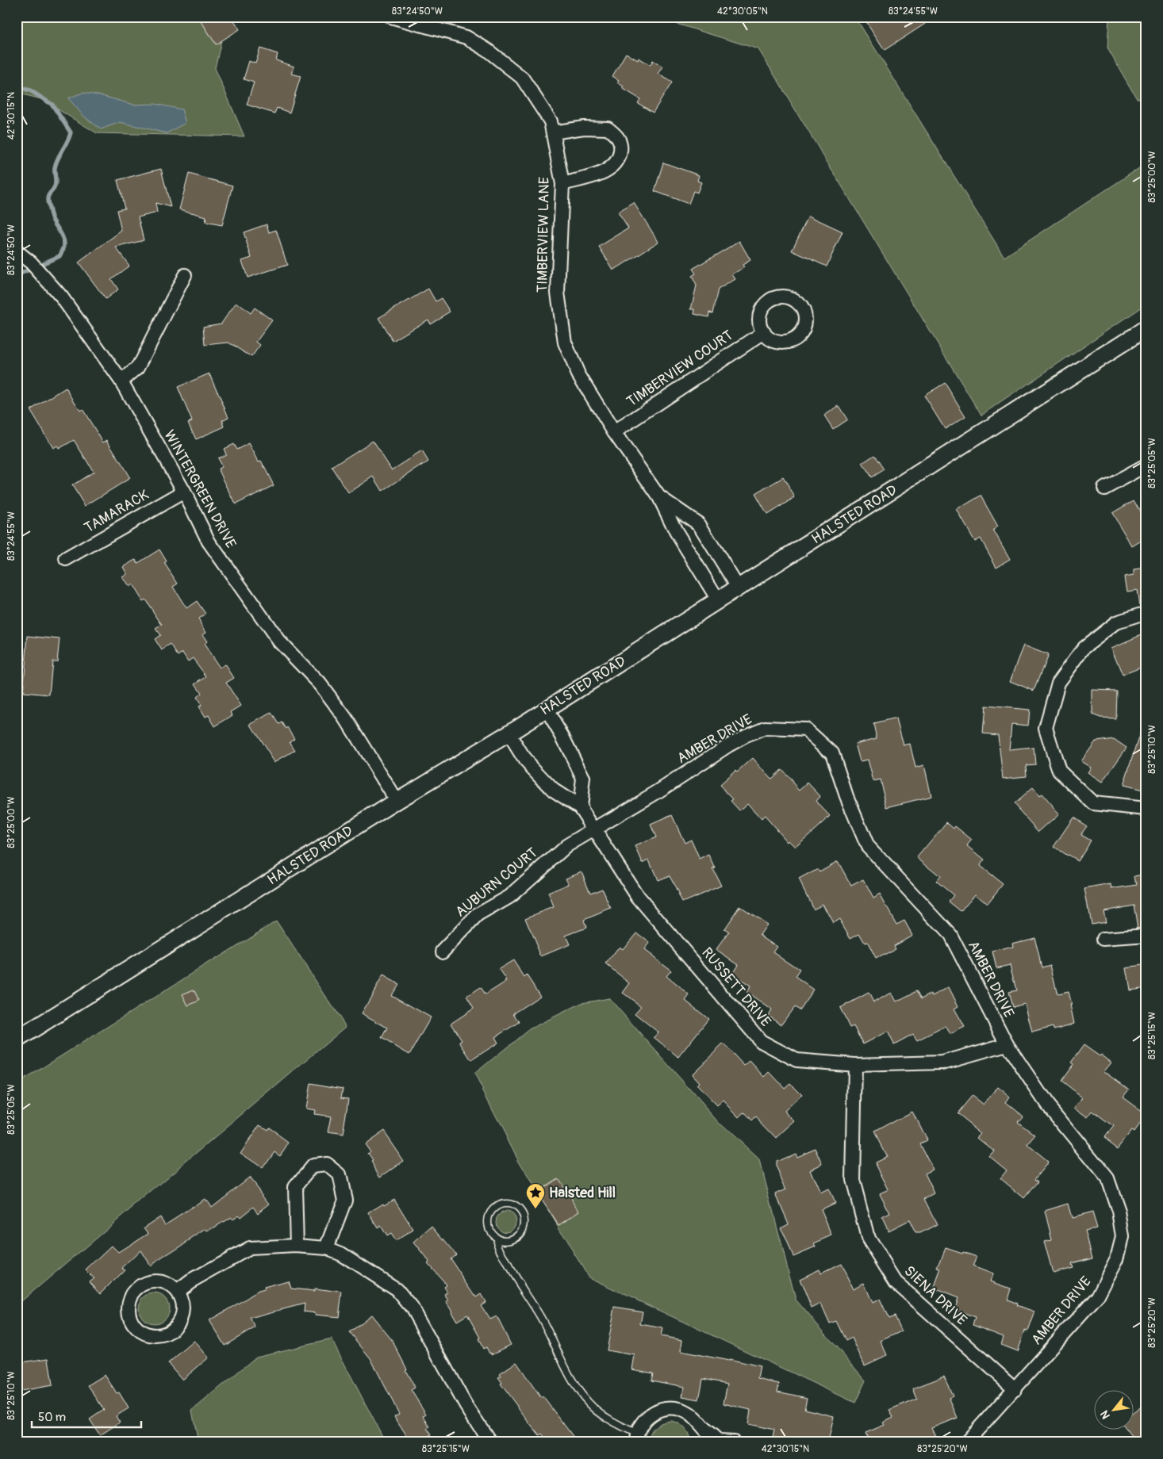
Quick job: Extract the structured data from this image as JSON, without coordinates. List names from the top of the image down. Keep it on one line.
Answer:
{"streets":{"street":["TIMBERVIEW LANE","TIMBERVIEW COURT","WINTERGREEN DRIVE","TAMARACK","HALSTED ROAD","AMBER DRIVE","AUBURN COURT","RUSSETT DRIVE","SIENA DRIVE"]},"crossings":[["TIMBERVIEW LANE","TIMBERVIEW COURT"],["TIMBERVIEW LANE","HALSTED ROAD"],["WINTERGREEN DRIVE","TAMARACK"],["WINTERGREEN DRIVE","HALSTED ROAD"],["HALSTED ROAD","RUSSETT DRIVE"],["AMBER DRIVE","AUBURN COURT"],["AMBER DRIVE","RUSSETT DRIVE"],["AMBER DRIVE","SIENA DRIVE"],["AUBURN COURT","RUSSETT DRIVE"],["RUSSETT DRIVE","SIENA DRIVE"]],"places":{"place":["Halsted Hill"]},"scale_bar":"50 m","north":"bottom left","coordinates":["83°24'50\"W","42°30'05\"N","83°24'55\"W","42°30'15\"N","83°25'00\"W","83°25'05\"W","83°25'10\"W","83°25'15\"W","83°25'20\"W"]}
